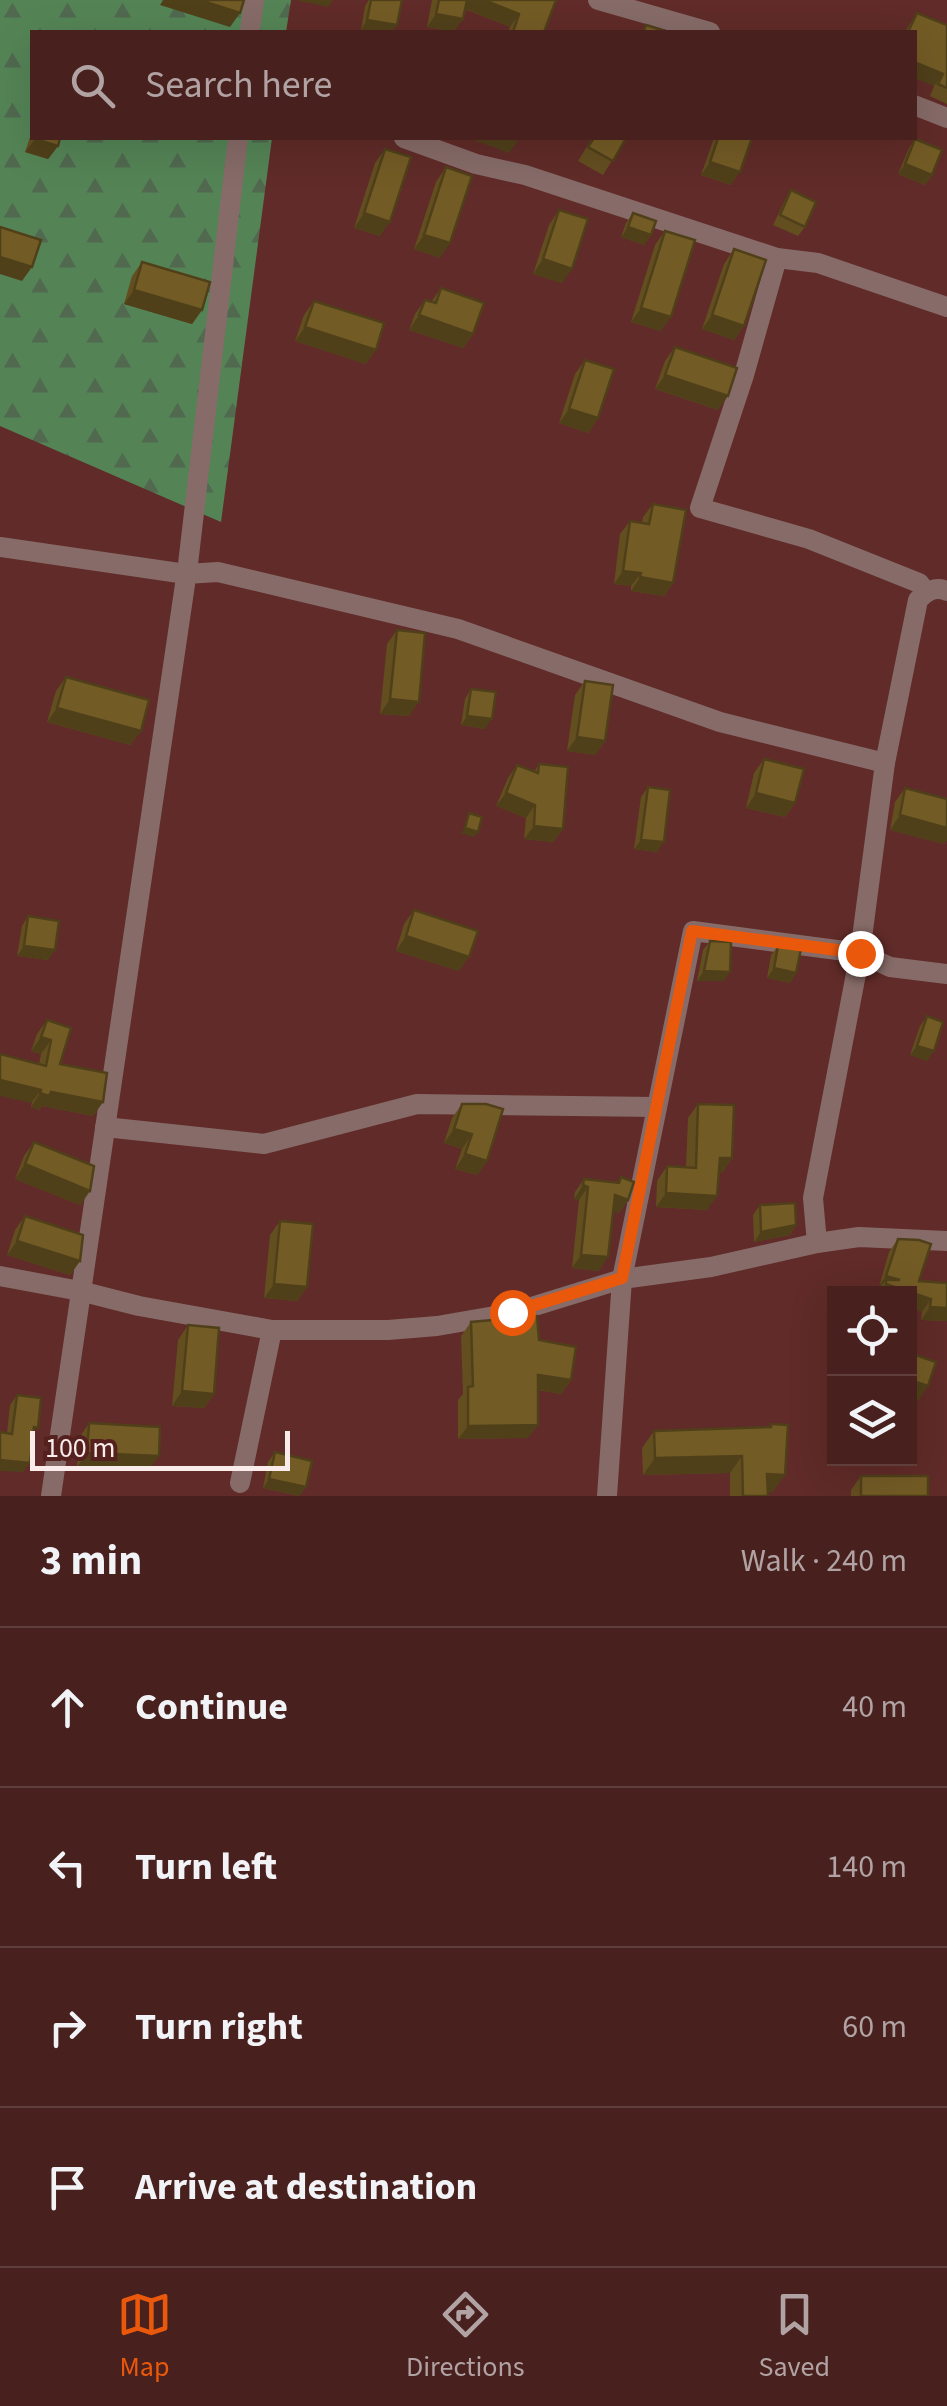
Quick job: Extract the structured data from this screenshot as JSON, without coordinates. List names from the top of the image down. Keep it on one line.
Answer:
{"scale_bar":"100 m","page":{"search":"Search here","scale":"100 m","heading":["3 min","Walk · 240 m"],"list":[["Continue","40 m"],["Turn left","140 m"],["Turn right","60 m"],"Arrive at destination"],"nav":["Map","Directions","Saved"]}}
